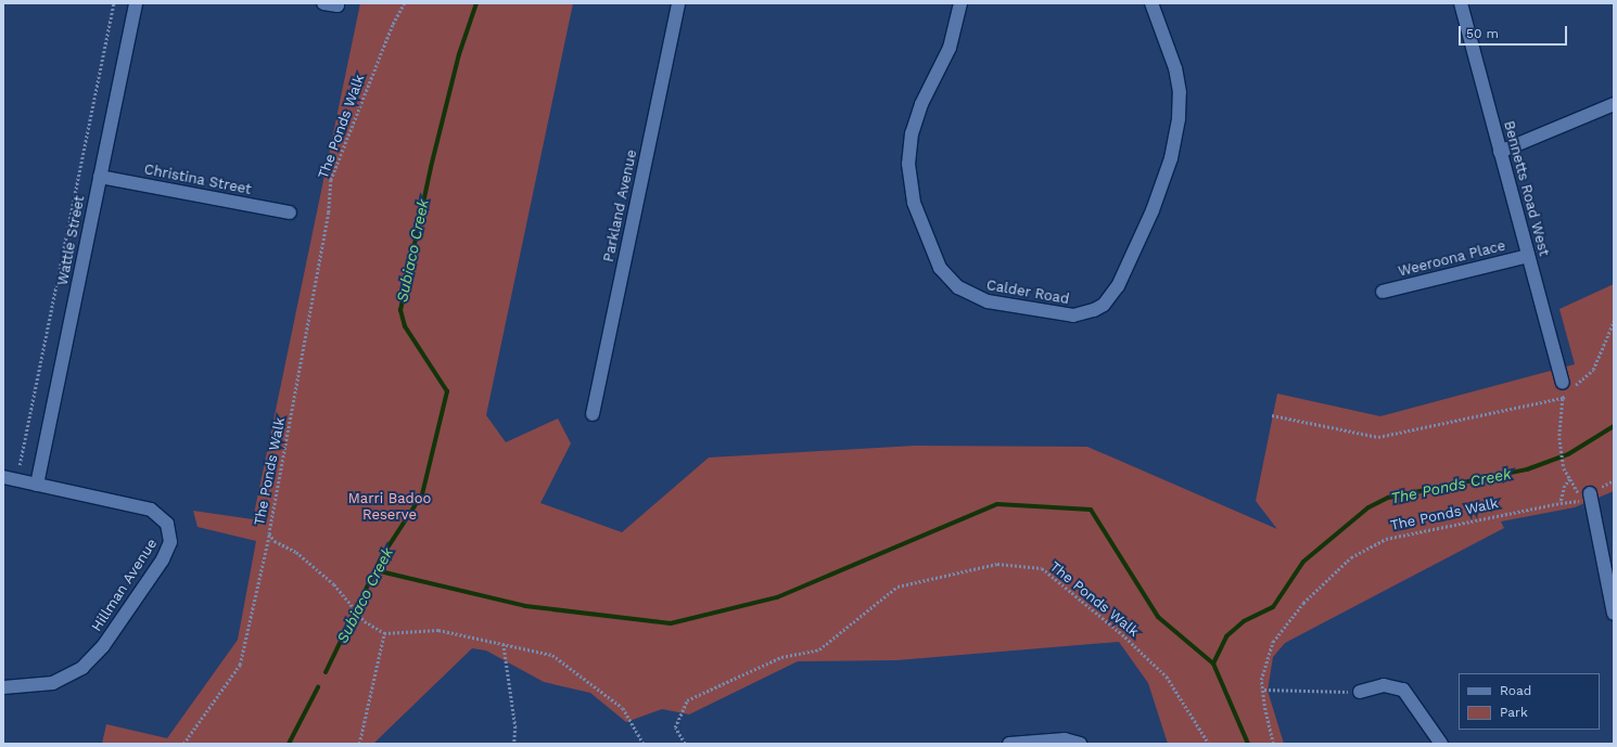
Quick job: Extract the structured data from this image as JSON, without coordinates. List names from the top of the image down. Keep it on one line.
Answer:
{"streets":{"street":["Christina Street","Bennetts Road West","Parkland Avenue","Wattle Street","Weeroona Place","Calder Road","Hillman Avenue"],"path":["The Ponds Walk"]},"crossings":[["Christina Street","Wattle Street"],["Bennetts Road West","Weeroona Place"],["Wattle Street","Hillman Avenue"]],"water":["Subiaco Creek","The Ponds Creek"],"parks":["Marri Badoo Reserve"],"legend":["Road","Park"],"scale_bar":"50 m"}
